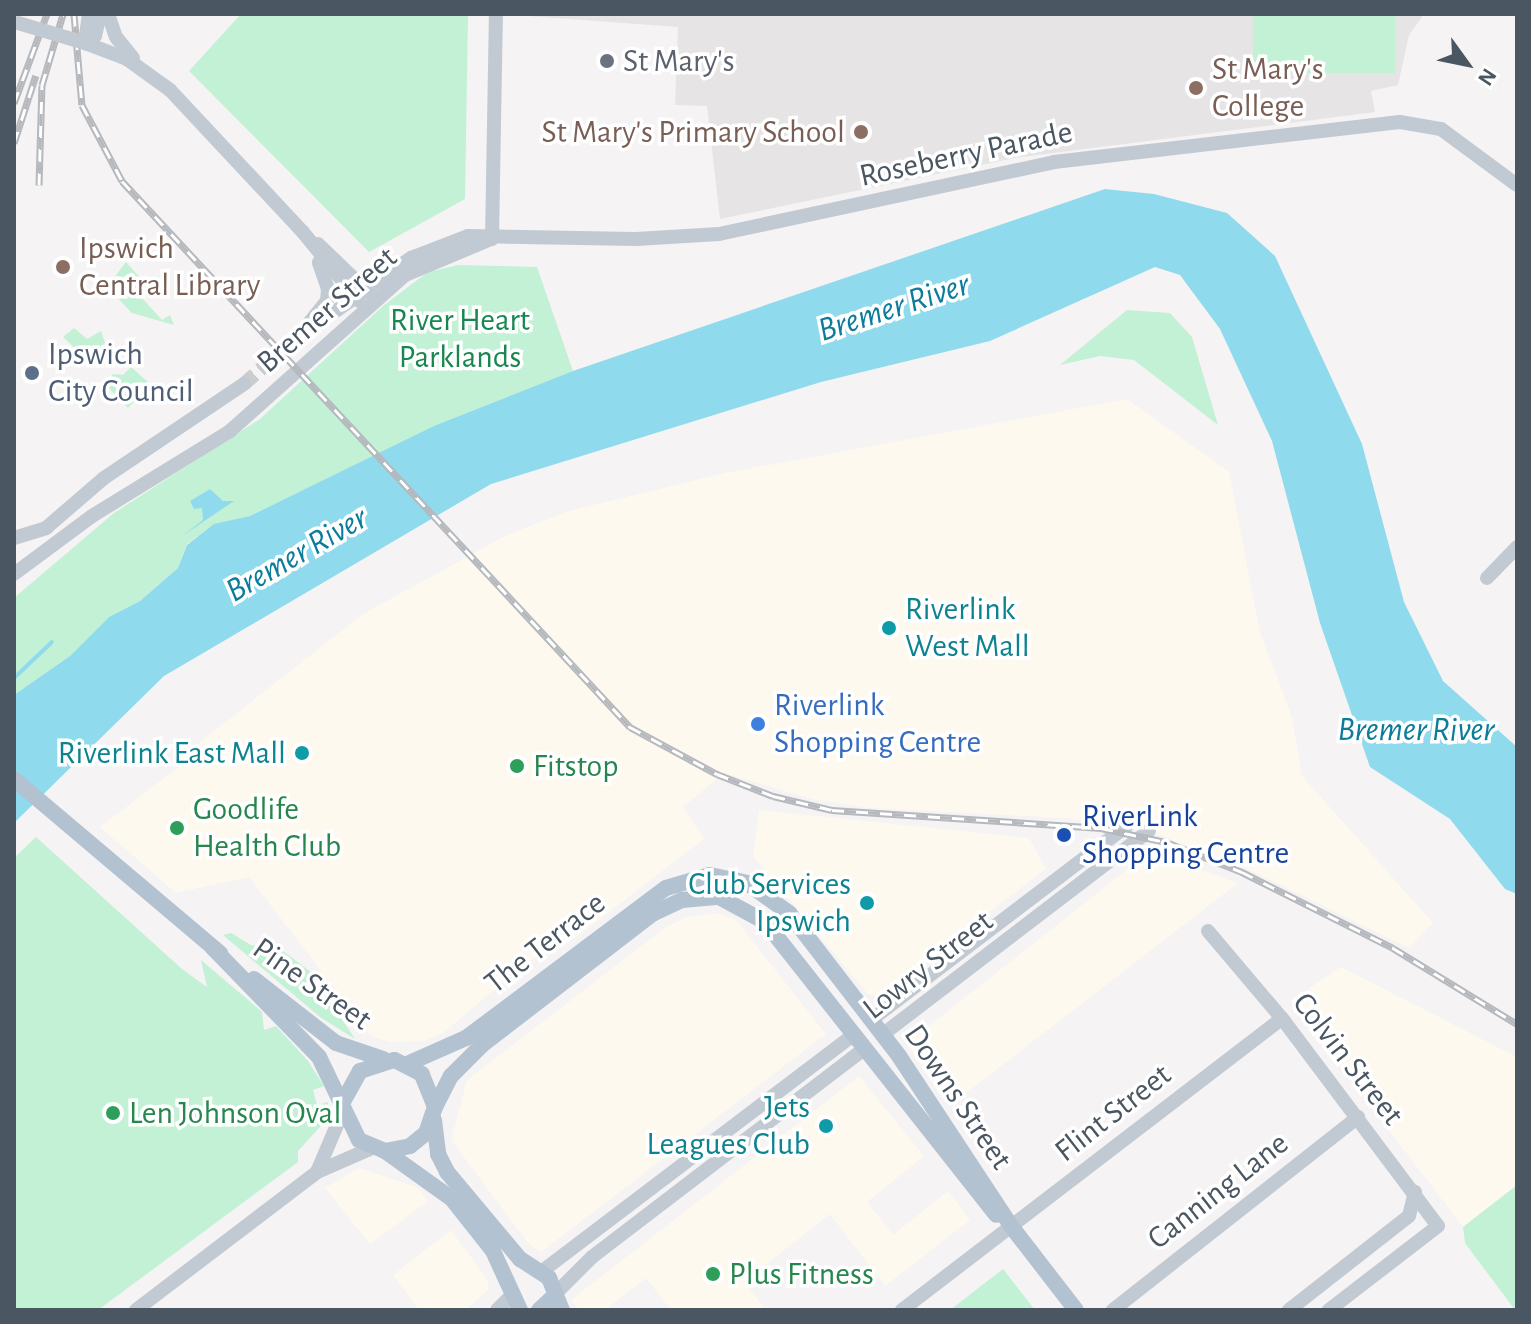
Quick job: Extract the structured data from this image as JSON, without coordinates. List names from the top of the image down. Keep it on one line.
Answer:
{"streets":{"main road":["The Terrace","Lowry Street","Pine Street","Downs Street"],"street":["Roseberry Parade","Bremer Street","Colvin Street","Flint Street","Canning Lane"]},"crossings":[["Roseberry Parade","Bremer Street"],["The Terrace","Pine Street"],["The Terrace","Downs Street"],["Lowry Street","Downs Street"],["Colvin Street","Flint Street"],["Colvin Street","Canning Lane"],["Downs Street","Flint Street"]],"water":["Bremer River"],"parks":["River Heart Parklands"],"places":["St Mary's","St Mary's College","St Mary's Primary School","Ipswich Central Library","Ipswich City Council","Riverlink West Mall","Riverlink Shopping Centre","Riverlink East Mall","Fitstop","Goodlife Health Club","RiverLink Shopping Centre","Club Services Ipswich","Len Johnson Oval","Jets Leagues Club","Plus Fitness"],"north":"bottom right"}
